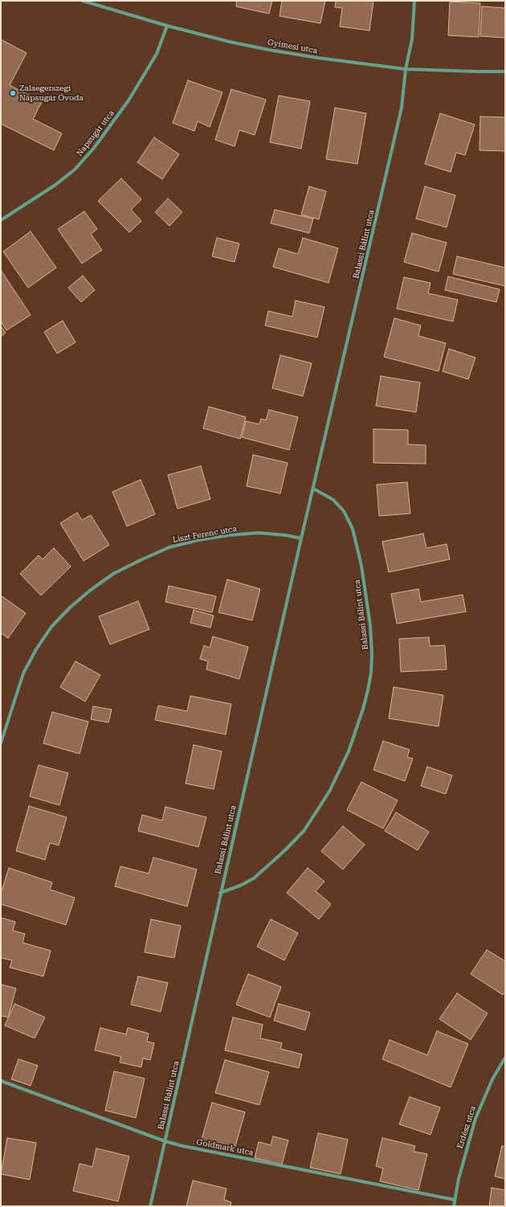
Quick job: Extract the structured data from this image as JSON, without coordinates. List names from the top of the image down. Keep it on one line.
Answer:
{"streets":{"street":["Gyimesi utca","Napsugár utca","Balassi Bálint utca","Liszt Ferenc utca","Erdész utca","Goldmark utca"]},"crossings":[["Gyimesi utca","Napsugár utca"],["Gyimesi utca","Balassi Bálint utca"],["Balassi Bálint utca","Liszt Ferenc utca"],["Balassi Bálint utca","Goldmark utca"],["Erdész utca","Goldmark utca"]],"places":["Zalaegerszegi Napsugár Óvoda"]}
